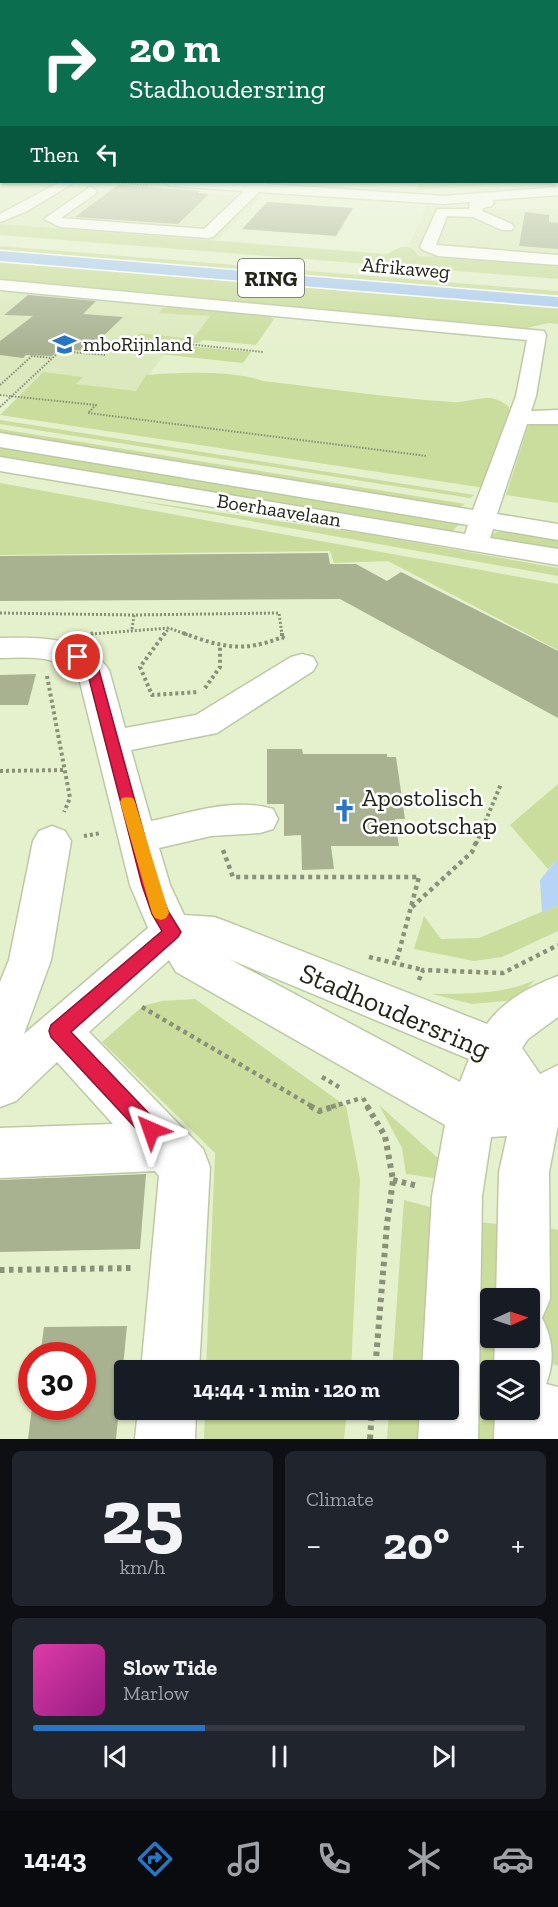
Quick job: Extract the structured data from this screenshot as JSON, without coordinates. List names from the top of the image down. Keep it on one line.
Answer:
{"streets":{"main road":["Afrikaweg","RING"],"street":["Boerhaavelaan","Stadhoudersring"]},"places":{"school or university":["mboRijnland"],"church":["Apostolisch Genootschap"]},"north":"right","page":{"turn":["20 m","Stadhoudersring"],"then":"Then","limit":"30","trip":"14:44 · 1 min · 120 m","tile":[["25","km/h"],"Climate"],"heat":["−","20°","+"],"song":["Slow Tide","Marlow"],"tabs":"14:43"}}
